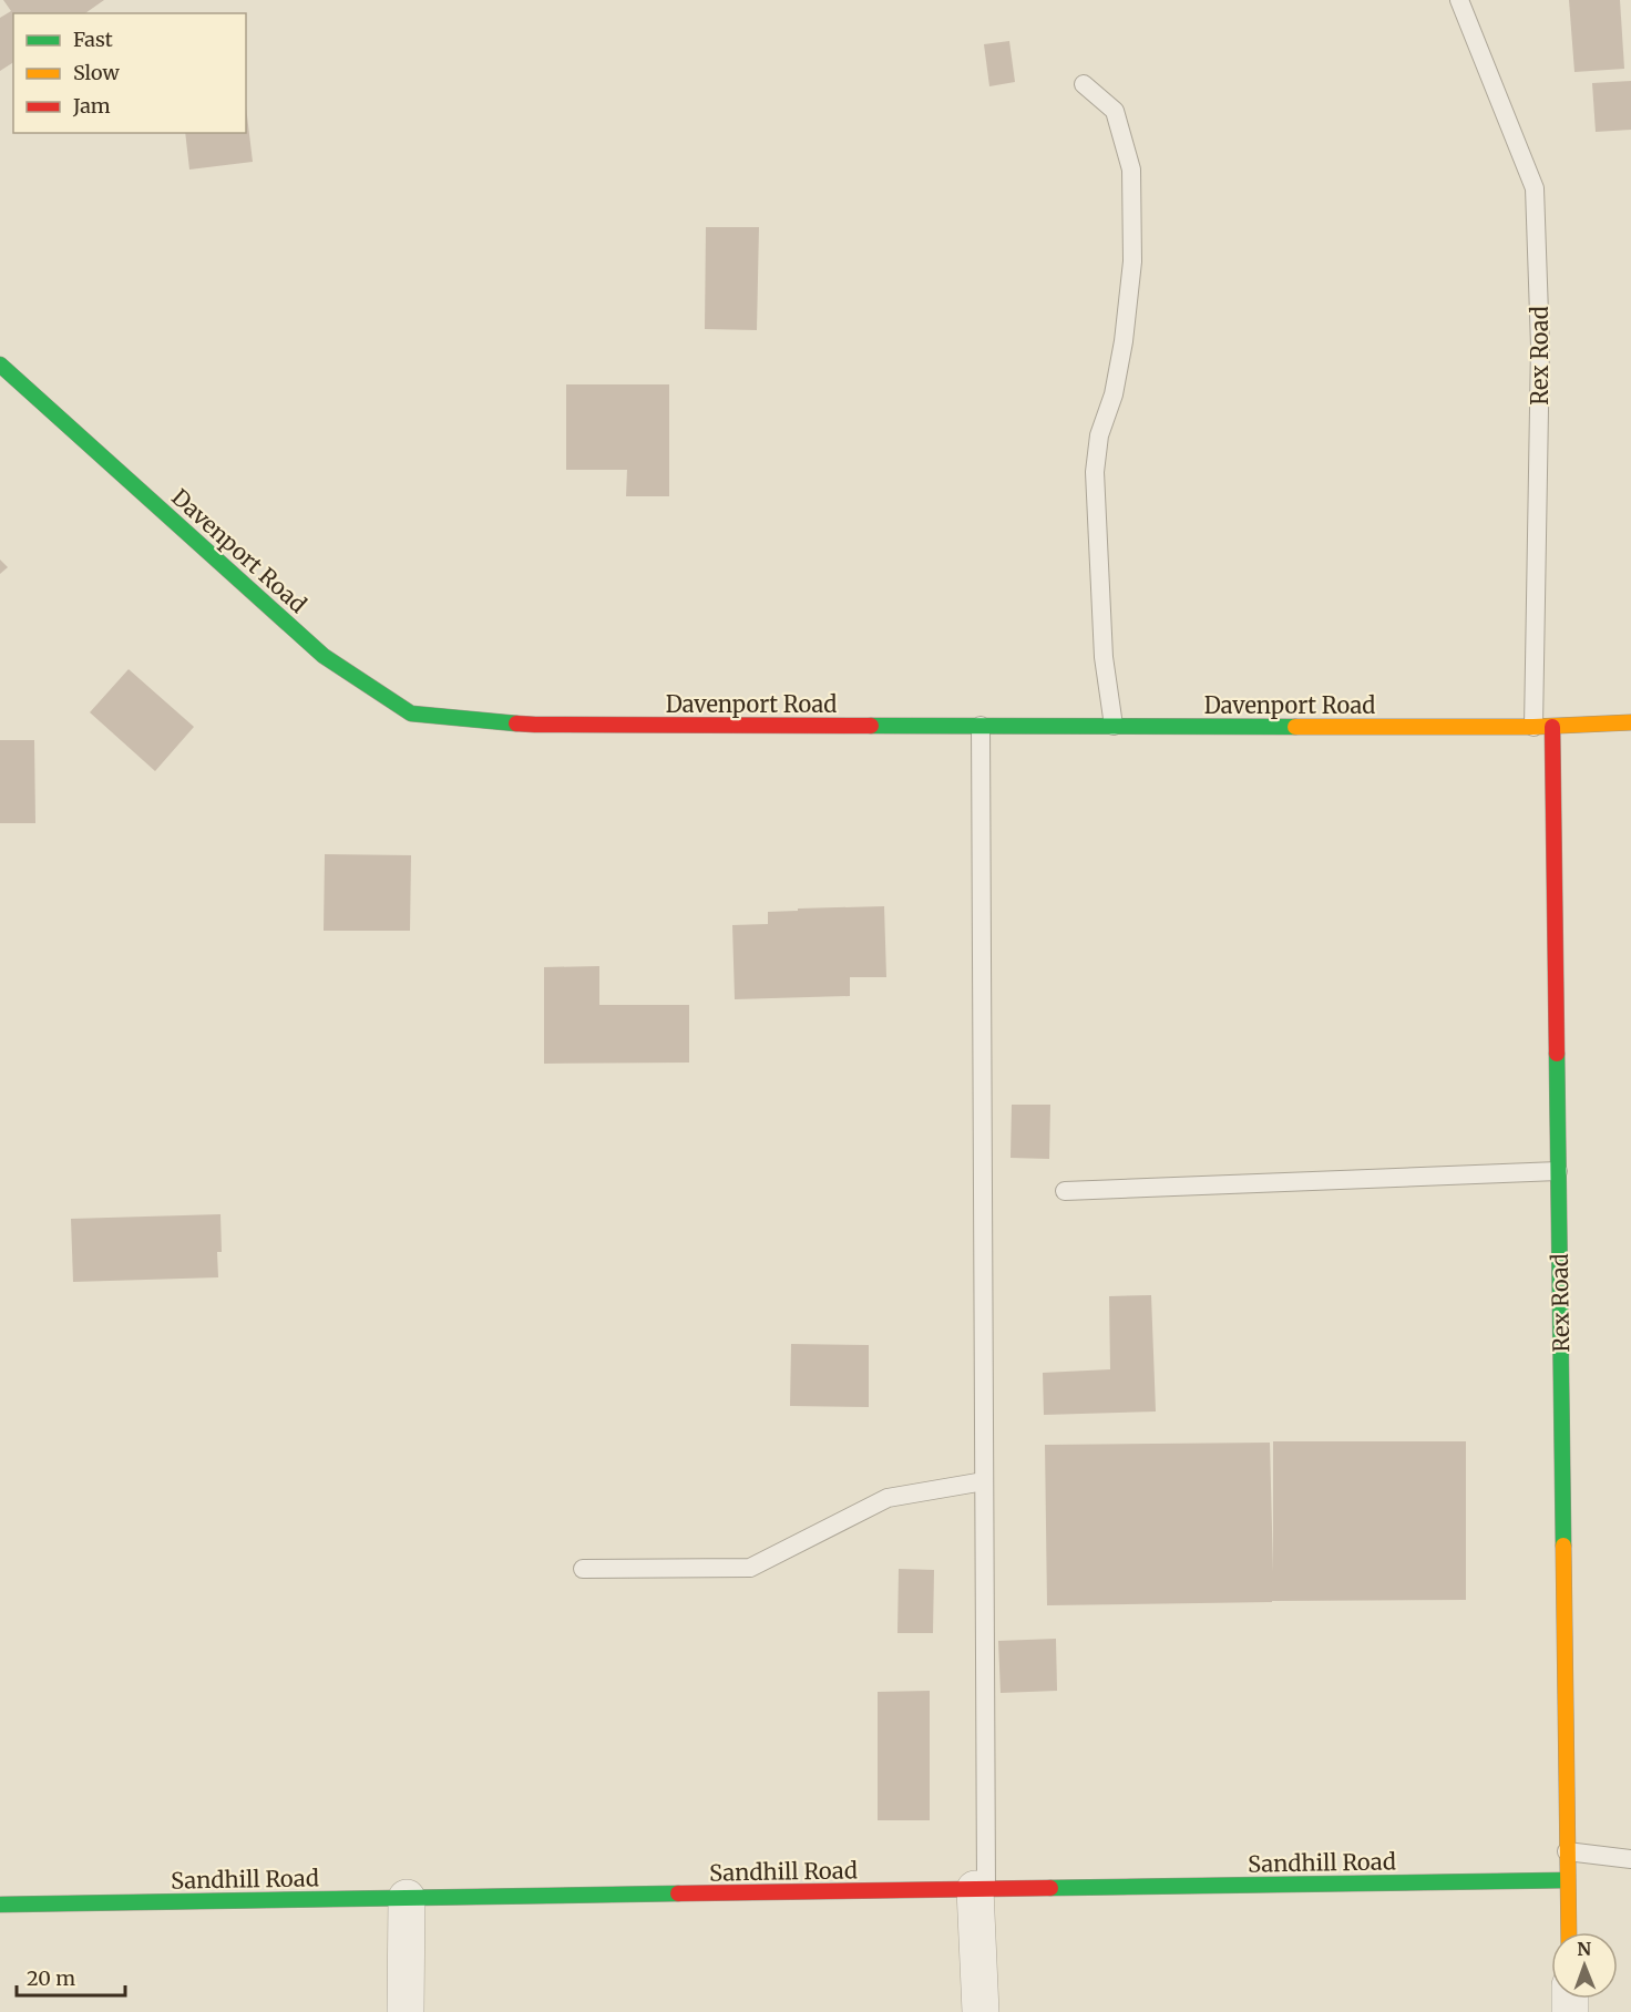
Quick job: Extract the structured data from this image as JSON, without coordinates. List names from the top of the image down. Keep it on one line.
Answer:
{"streets":{"street":["Rex Road","Davenport Road","Sandhill Road"]},"crossings":[["Rex Road","Davenport Road"],["Rex Road","Sandhill Road"]],"legend":["Fast","Slow","Jam"],"scale_bar":"20 m","north":"top"}
